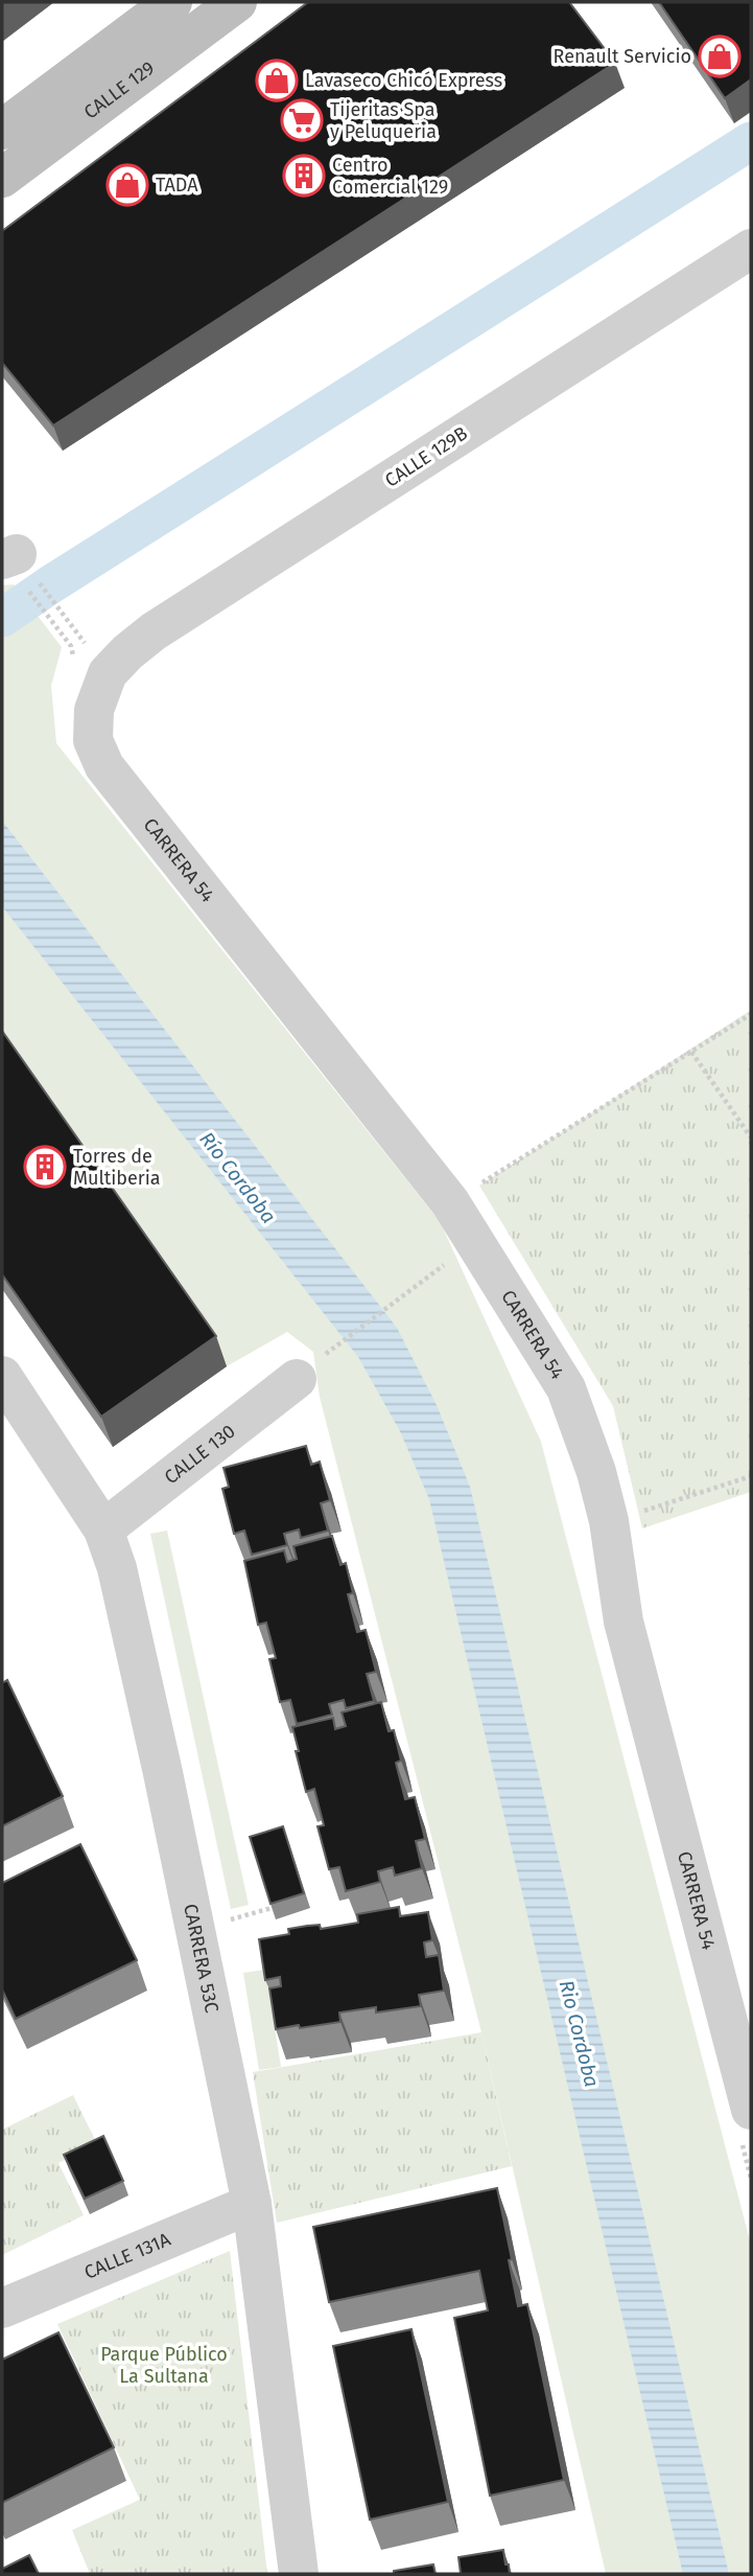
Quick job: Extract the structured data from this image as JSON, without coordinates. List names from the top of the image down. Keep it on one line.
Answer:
{"streets":{"main road":["CALLE 129"],"street":["CALLE 129B","CARRERA 54","CALLE 130","CARRERA 53C","CALLE 131A"]},"crossings":[["CALLE 129B","CARRERA 54"],["CALLE 130","CARRERA 53C"],["CARRERA 53C","CALLE 131A"]],"water":["Río Cordoba","Rio Cordoba"],"parks":["Parque Público La Sultana"],"places":{"shop":["Renault Servicio","Lavaseco Chicó Express","TADA"],"supermarket":["Tijeritas Spa y Peluqueria"],"building":["Centro Comercial 129","Torres de Multiberia"]}}
